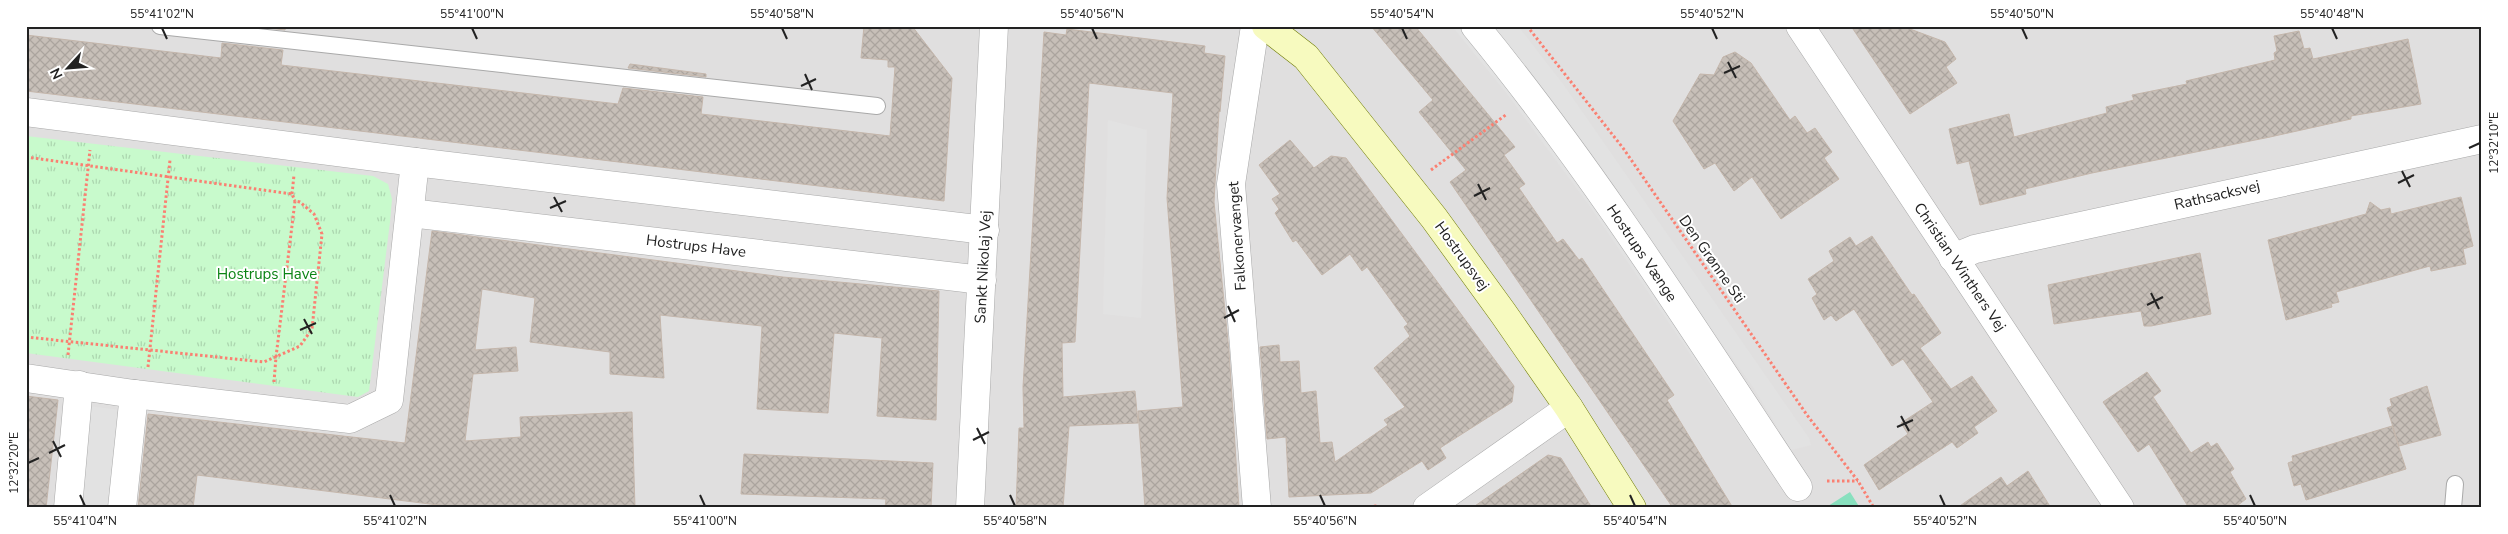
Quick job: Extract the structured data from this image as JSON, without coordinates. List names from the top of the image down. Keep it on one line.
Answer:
{"streets":{"street":["Rathsacksvej","Falkonervænget","Hostrups Have","Hostrups Vænge","Hostrupsvej","Sankt Nikolaj Vej","Christian Winthers Vej"],"path":["Den Grønne Sti"]},"crossings":[["Rathsacksvej","Christian Winthers Vej"],["Hostrups Have","Sankt Nikolaj Vej"]],"parks":["Hostrups Have"],"north":"bottom left","coordinates":["55°41'02\"N","55°41'00\"N","55°40'58\"N","55°40'56\"N","55°40'54\"N","55°40'52\"N","55°40'50\"N","55°40'48\"N","12°32'10\"E","12°32'20\"E","55°41'04\"N"]}
